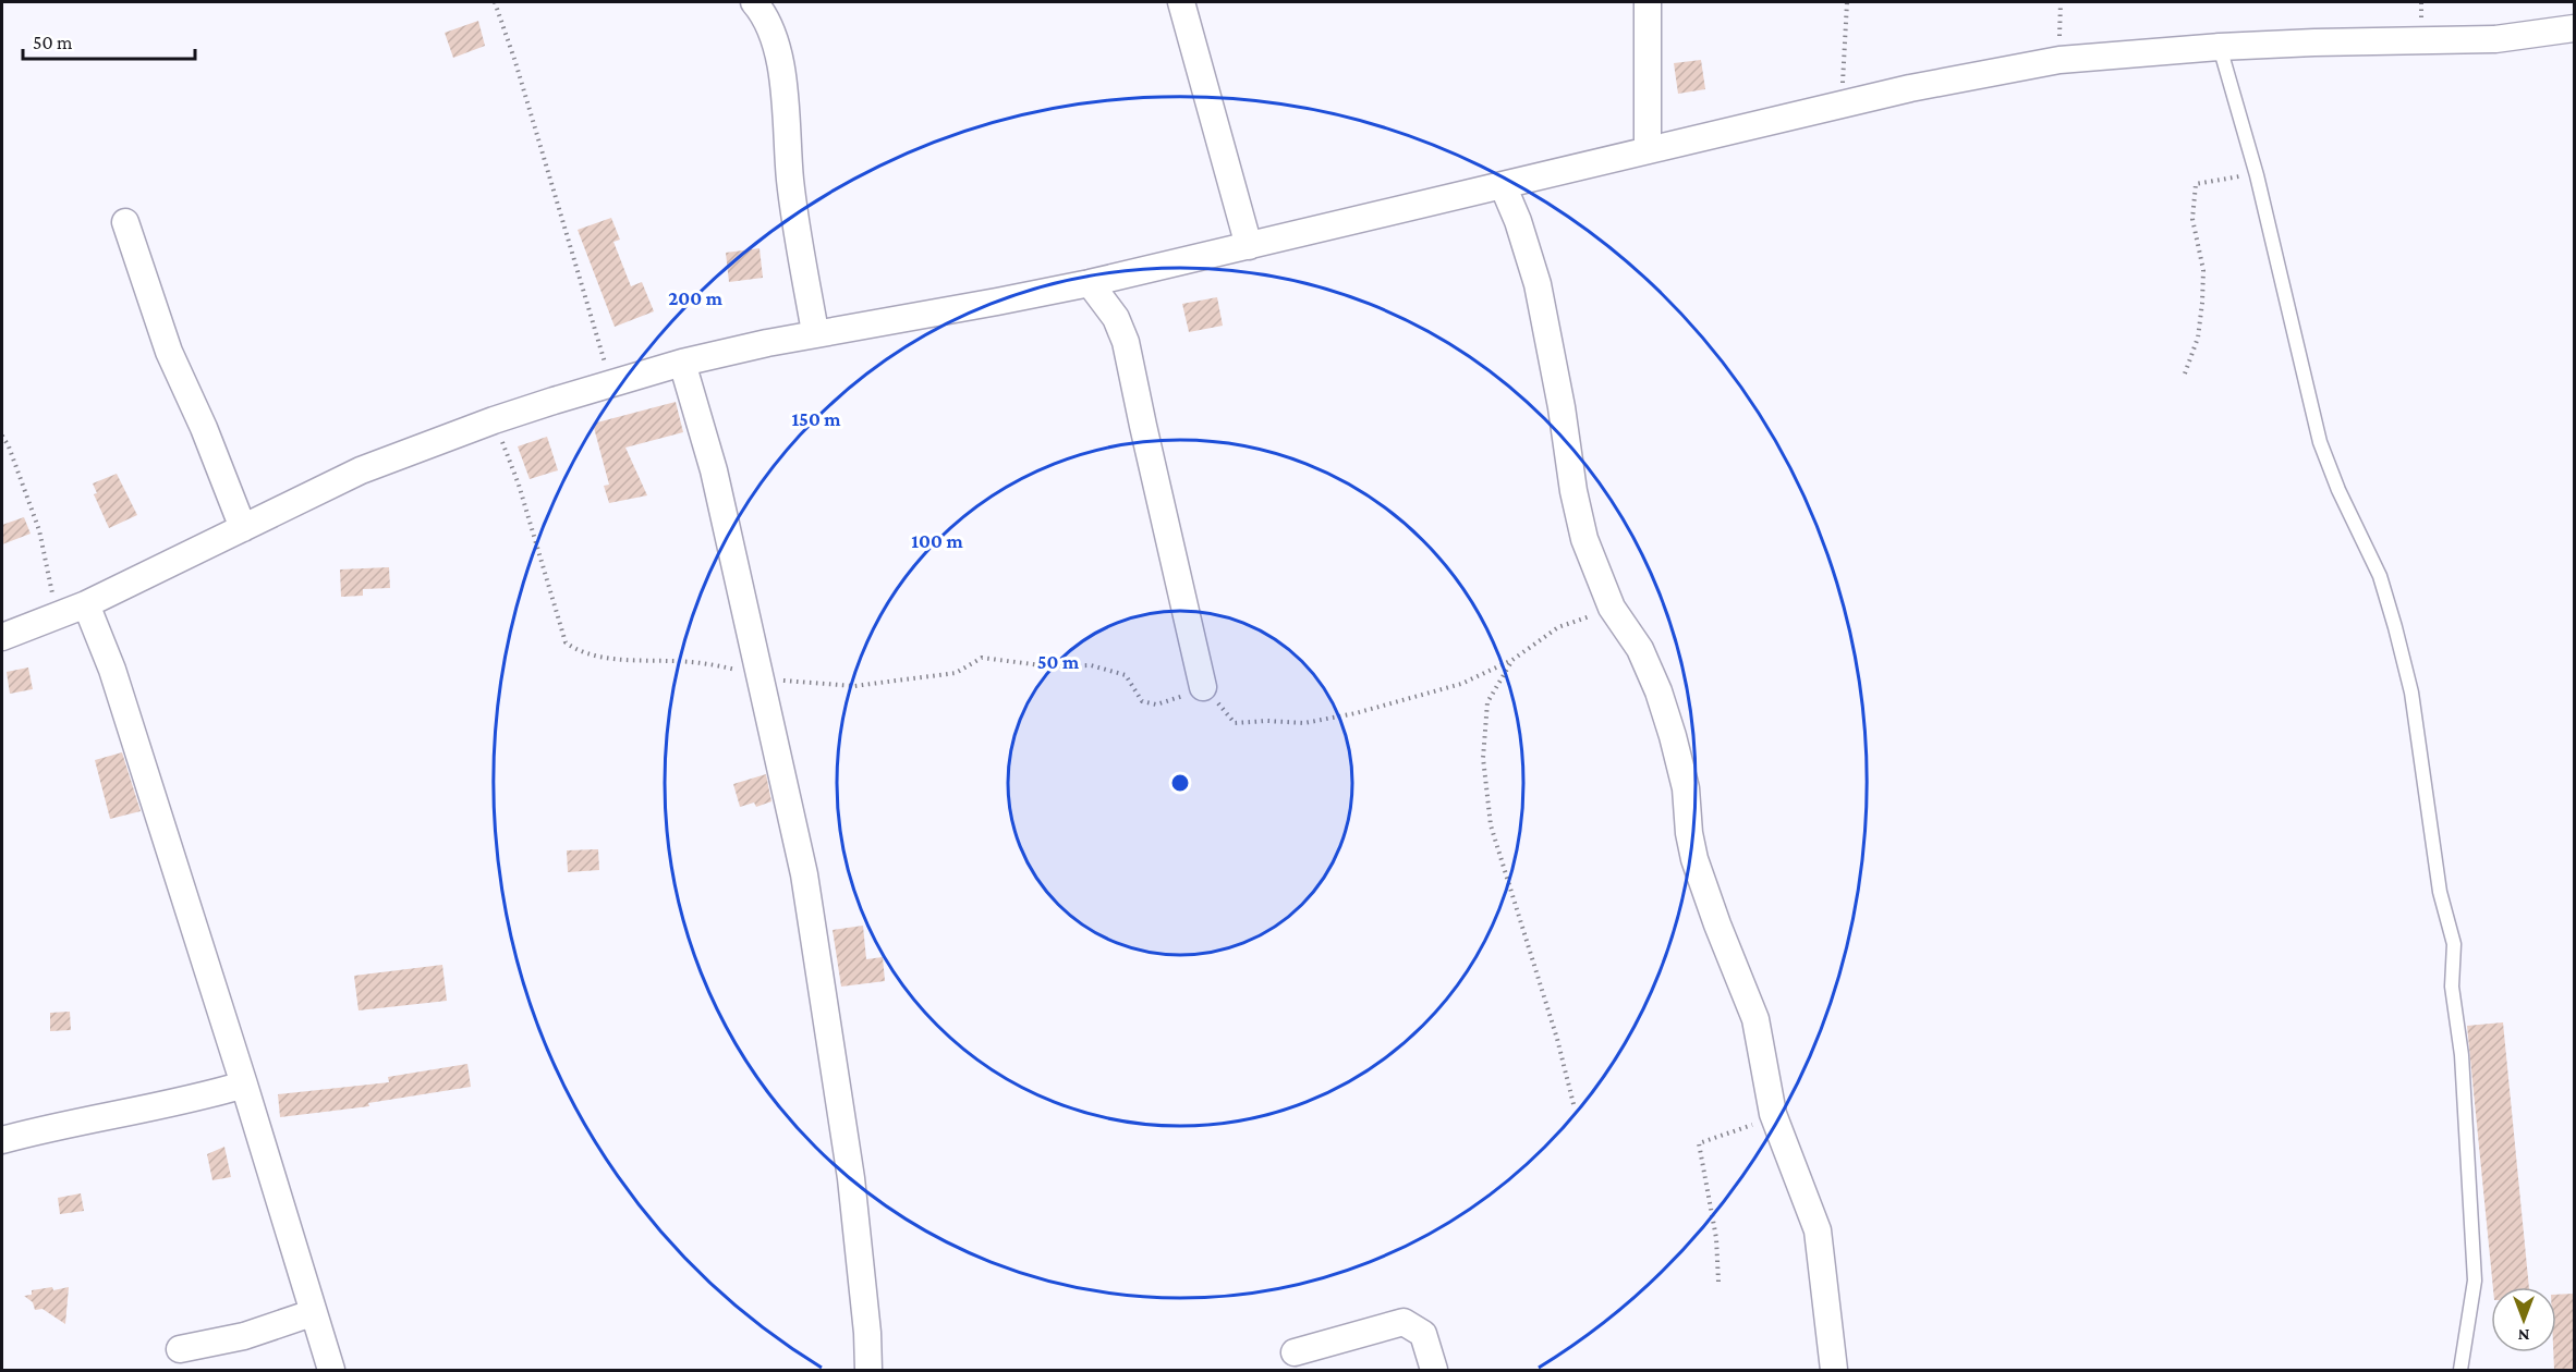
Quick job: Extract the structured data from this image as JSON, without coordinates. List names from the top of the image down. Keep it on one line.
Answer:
{"scale_bar":"50 m","north":"bottom","rings":["200 m","150 m","100 m","50 m"]}
